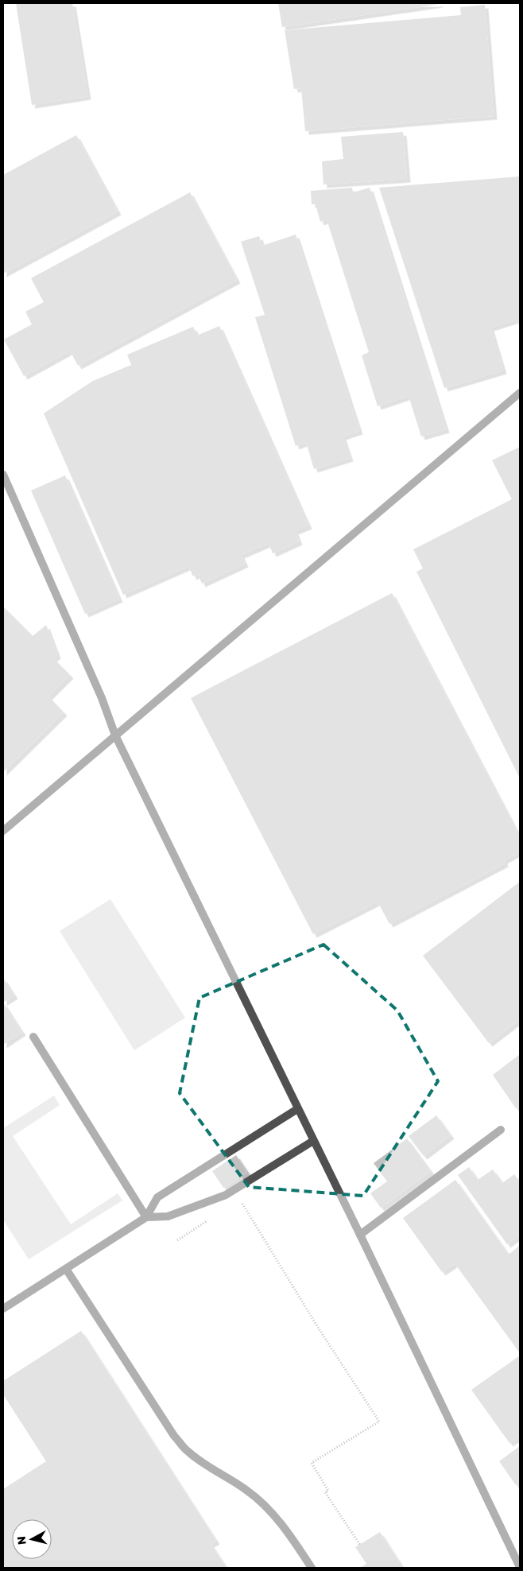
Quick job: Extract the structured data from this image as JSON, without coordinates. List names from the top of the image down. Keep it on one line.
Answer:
{"north":"left"}
